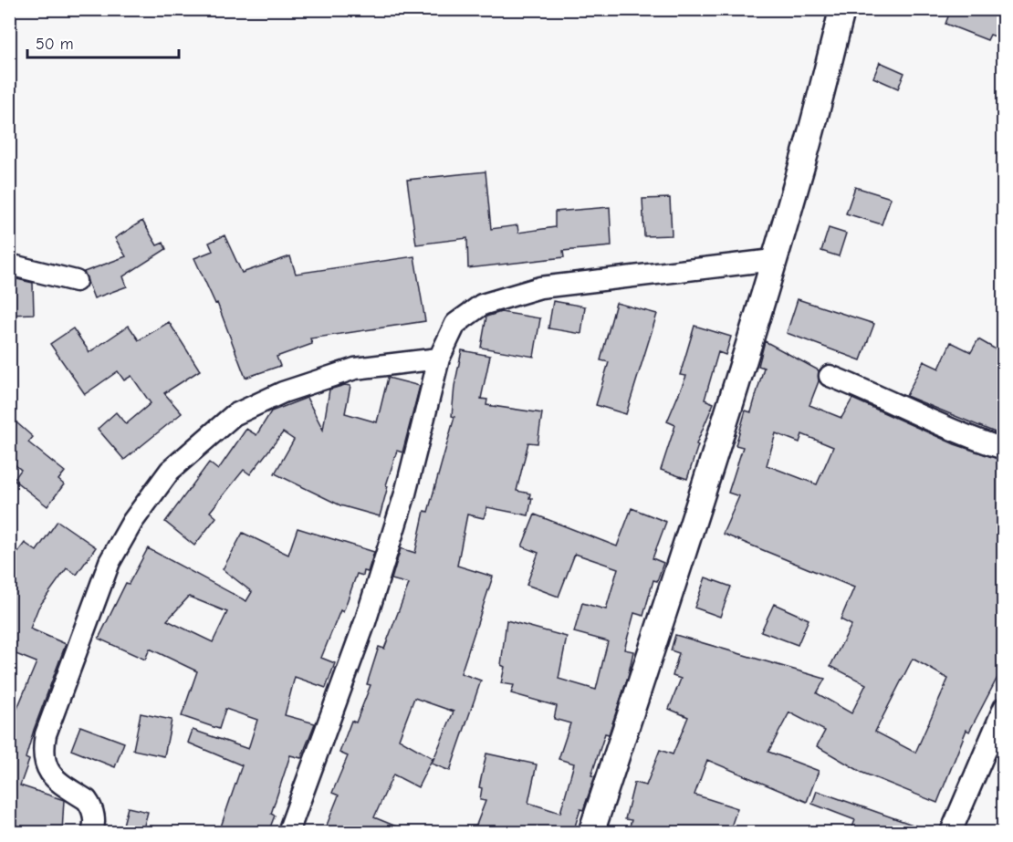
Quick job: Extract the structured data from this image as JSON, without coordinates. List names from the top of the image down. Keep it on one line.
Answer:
{"scale_bar":"50 m"}
